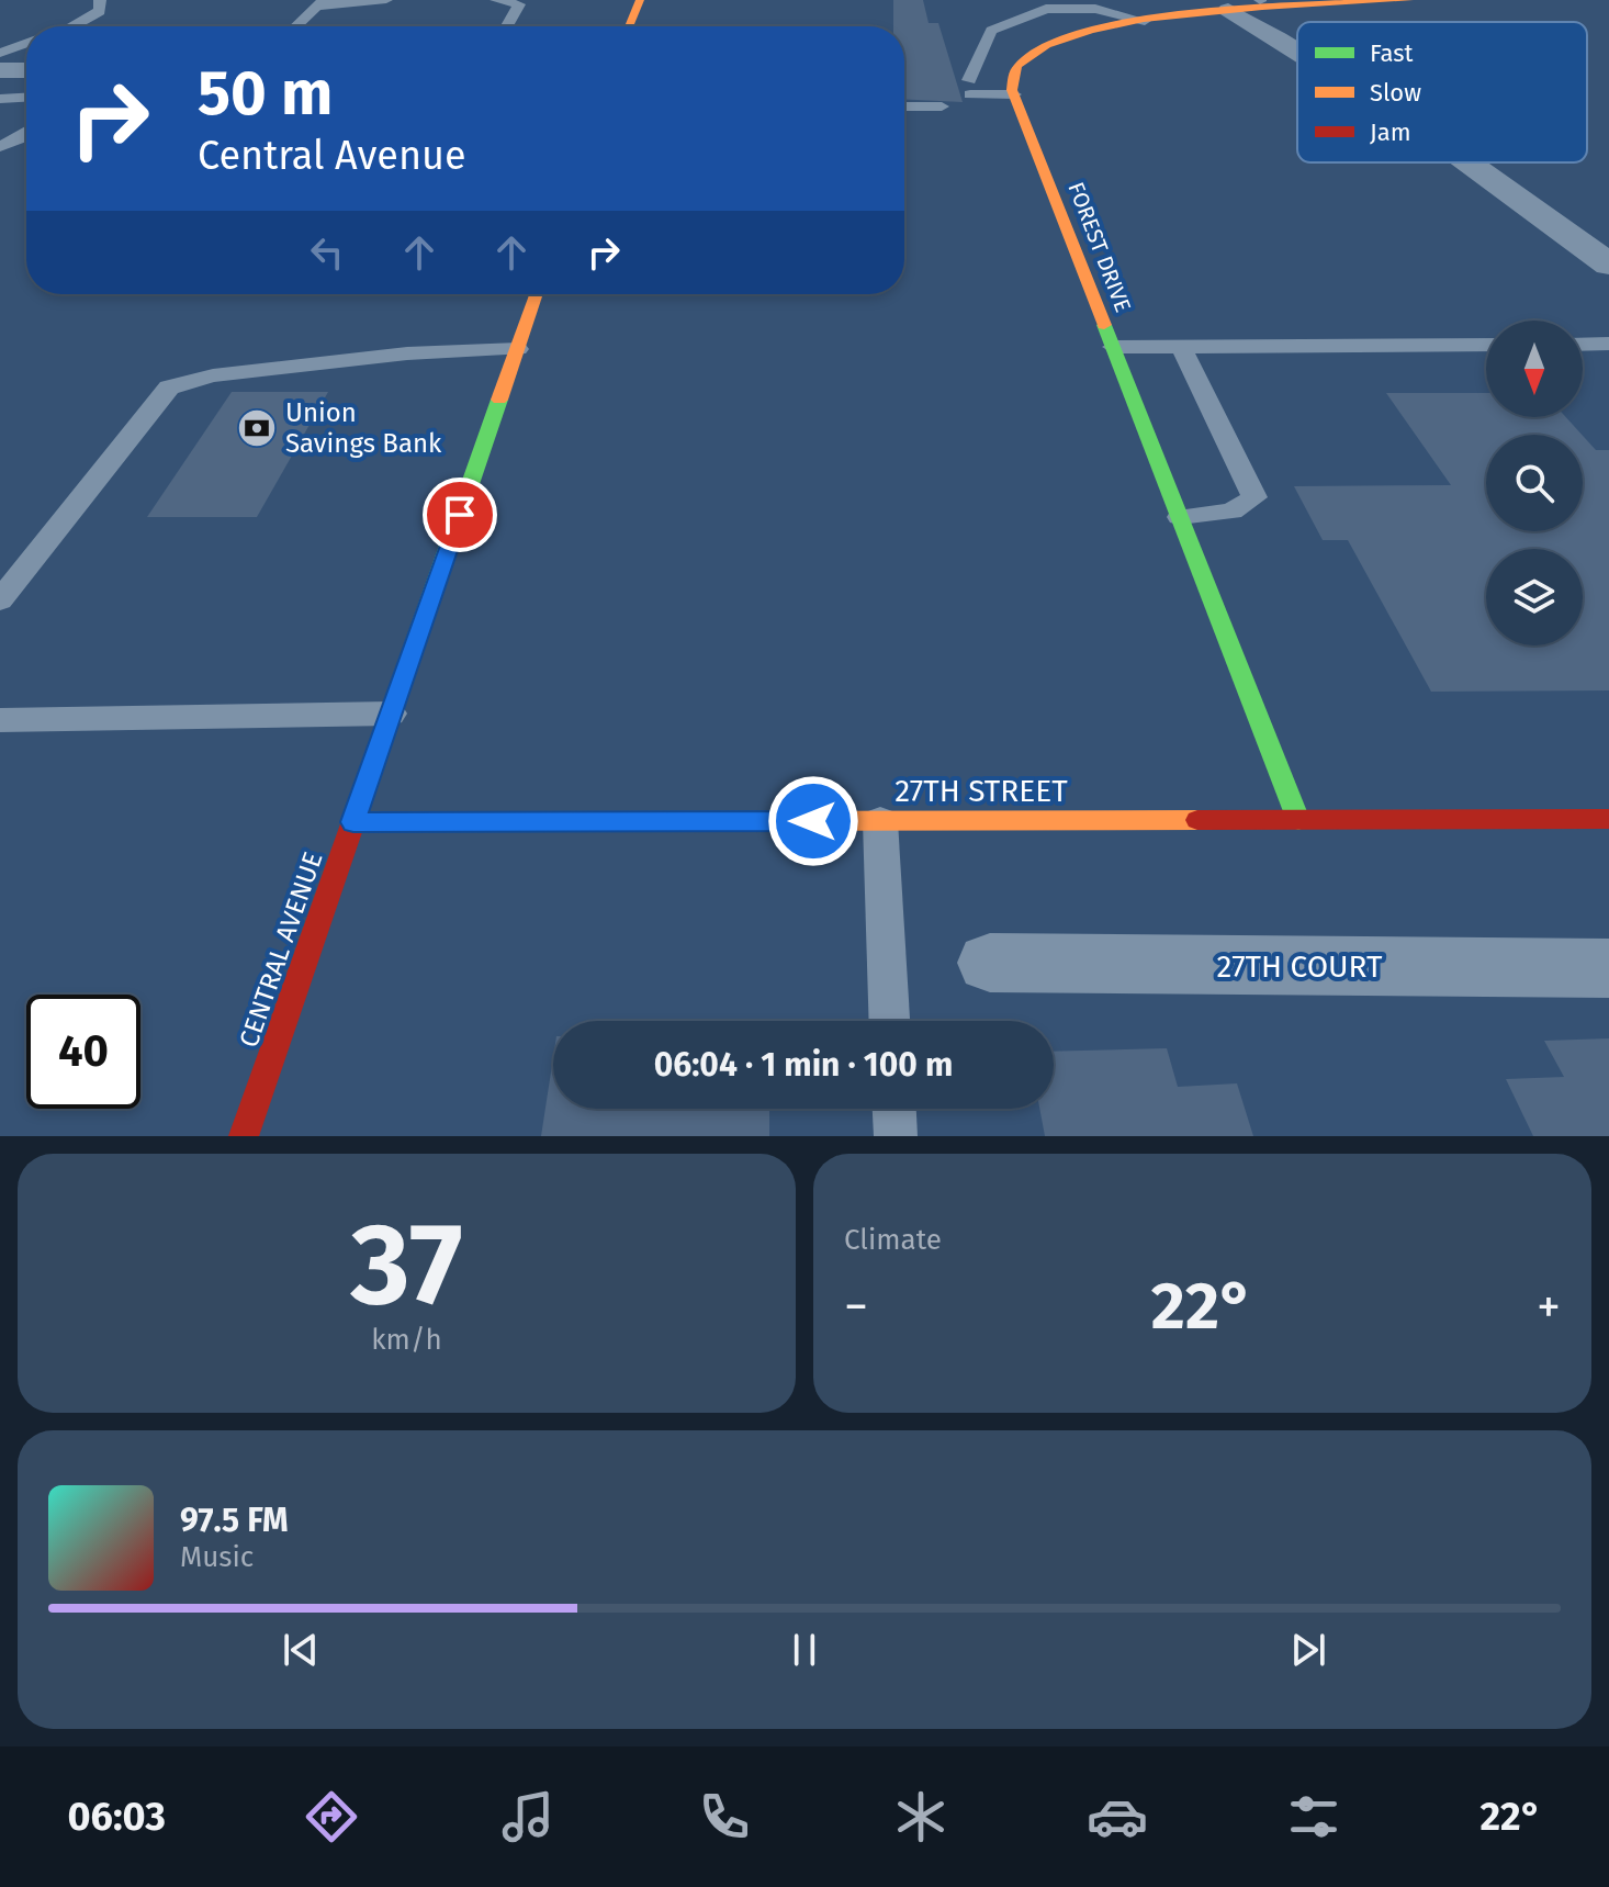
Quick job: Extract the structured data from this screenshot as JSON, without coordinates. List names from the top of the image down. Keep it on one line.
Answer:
{"streets":{"street":["FOREST DRIVE","27TH STREET","CENTRAL AVENUE","27TH COURT"]},"crossings":[["FOREST DRIVE","27TH STREET"],["27TH STREET","CENTRAL AVENUE"]],"places":{"bank":["Union Savings Bank"]},"legend":["Fast","Slow","Jam"],"north":"bottom","page":{"turn":["50 m","Central Avenue"],"limit":"40","trip":"06:04 · 1 min · 100 m","tile":[["37","km/h"],"Climate"],"heat":["−","22°","+"],"song":["97.5 FM","Music"],"tabs":["06:03","22°"]}}
